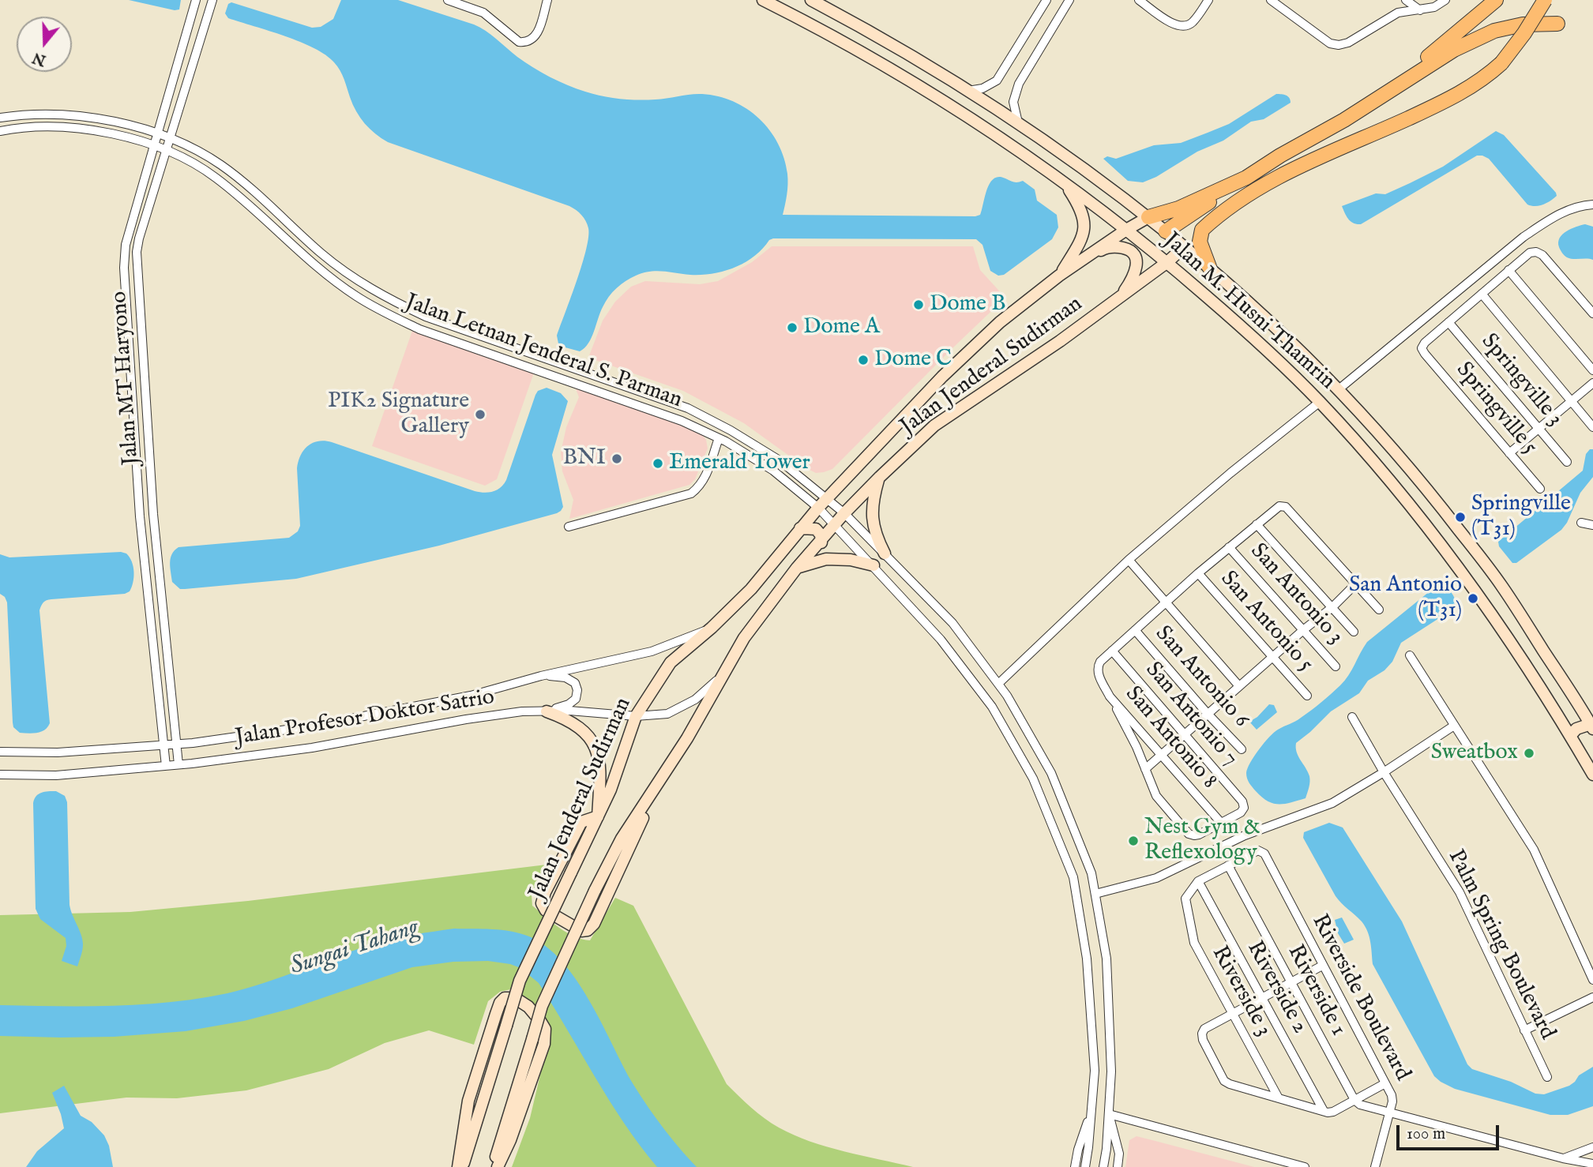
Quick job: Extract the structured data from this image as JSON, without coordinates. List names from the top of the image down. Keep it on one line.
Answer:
{"streets":{"street":["Jalan M. Husni Thamrin","Jalan Letnan Jenderal S. Parman","Jalan Jenderal Sudirman","Jalan MT Haryono","Springville 3","Springville 5","San Antonio 3","San Antonio 5","San Antonio 6","San Antonio 7","Jalan Profesor Doktor Satrio","San Antonio 8","Palm Spring Boulevard","Riverside 2","Riverside 1","Riverside 3","Riverside Boulevard"]},"crossings":[["Jalan M. Husni Thamrin","Jalan Jenderal Sudirman"],["Jalan Letnan Jenderal S. Parman","Jalan Jenderal Sudirman"],["Jalan Letnan Jenderal S. Parman","Jalan MT Haryono"],["Jalan Jenderal Sudirman","Jalan Profesor Doktor Satrio"],["Jalan MT Haryono","Jalan Profesor Doktor Satrio"],["Springville 3","Springville 5"],["San Antonio 7","San Antonio 8"],["Riverside 2","Riverside 3"],["Riverside 1","Riverside Boulevard"]],"water":["Sungai Tahang"],"places":["Dome B","Dome A","Dome C","PIK2 Signature Gallery","BNI","Emerald Tower","Springville (T31)","San Antonio (T31)","Sweatbox","Nest Gym & Reflexology"],"scale_bar":"100 m","north":"bottom"}
